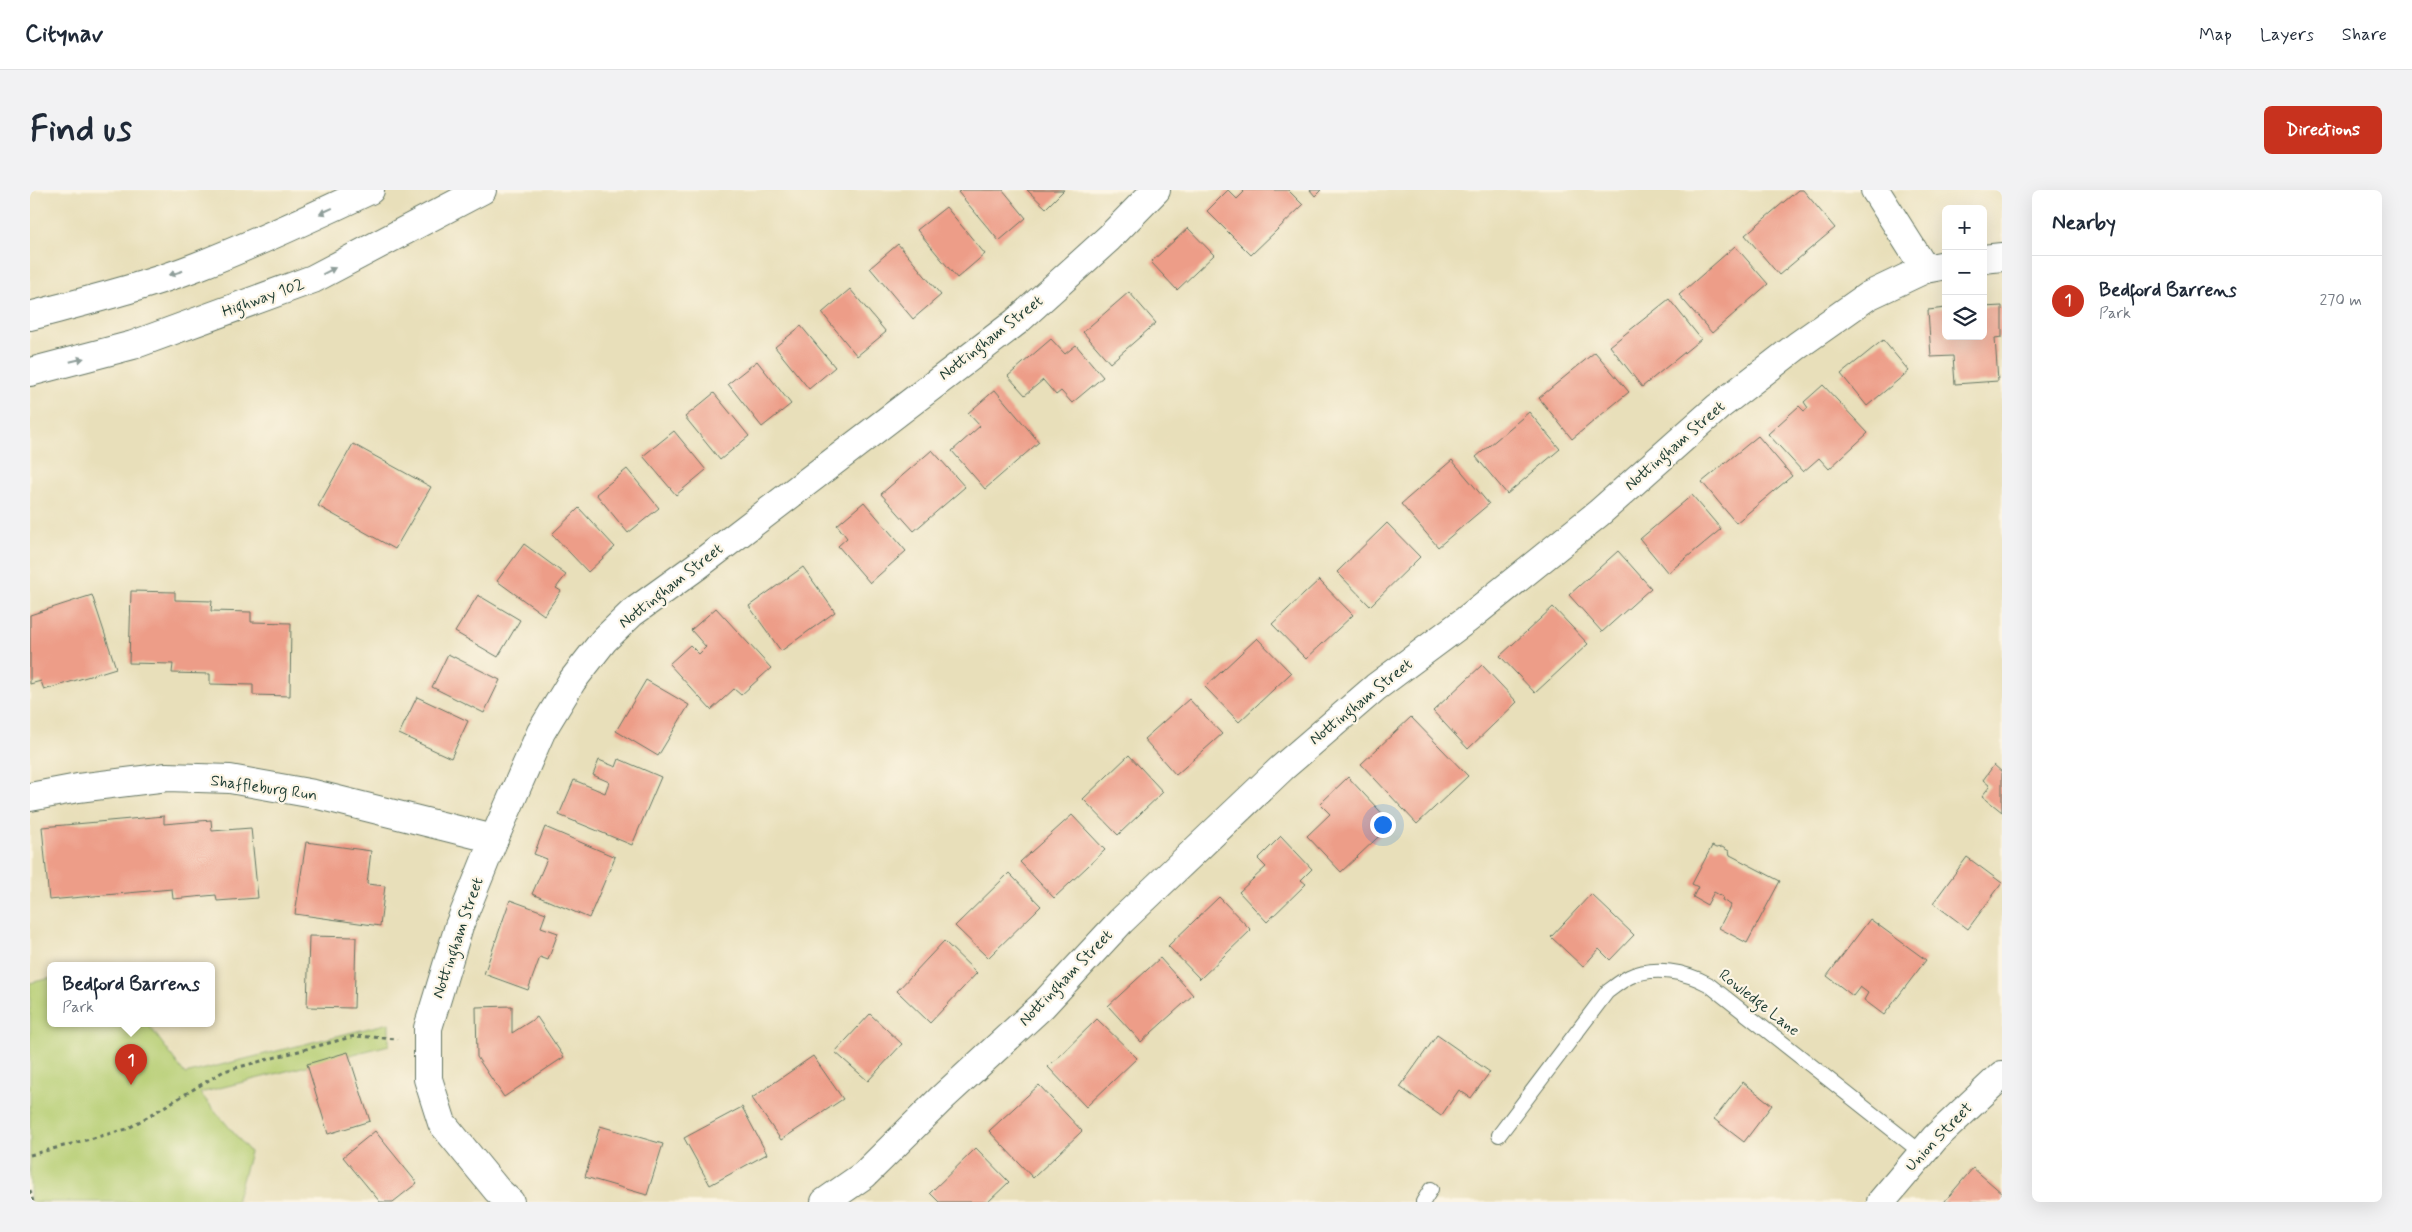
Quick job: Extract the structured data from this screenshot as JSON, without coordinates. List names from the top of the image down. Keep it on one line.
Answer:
{"streets":{"main road":["Highway 102","Nottingham Street","Shaffleburg Run","Union Street"],"lane":["Rowledge Lane"]},"crossings":[["Nottingham Street","Shaffleburg Run"],["Rowledge Lane","Union Street"]],"page":{"header":"Citynav","nav":["Map","Layers","Share"],"buttons":"Directions","title":"Find us","heading":"Nearby","map_buttons":["+","−"],"list":[{"mark":"1","name":"Bedford Barrens","note":"Park","value":"270 m"}],"popup":["Bedford Barrens","Park"],"pins":"1"}}
